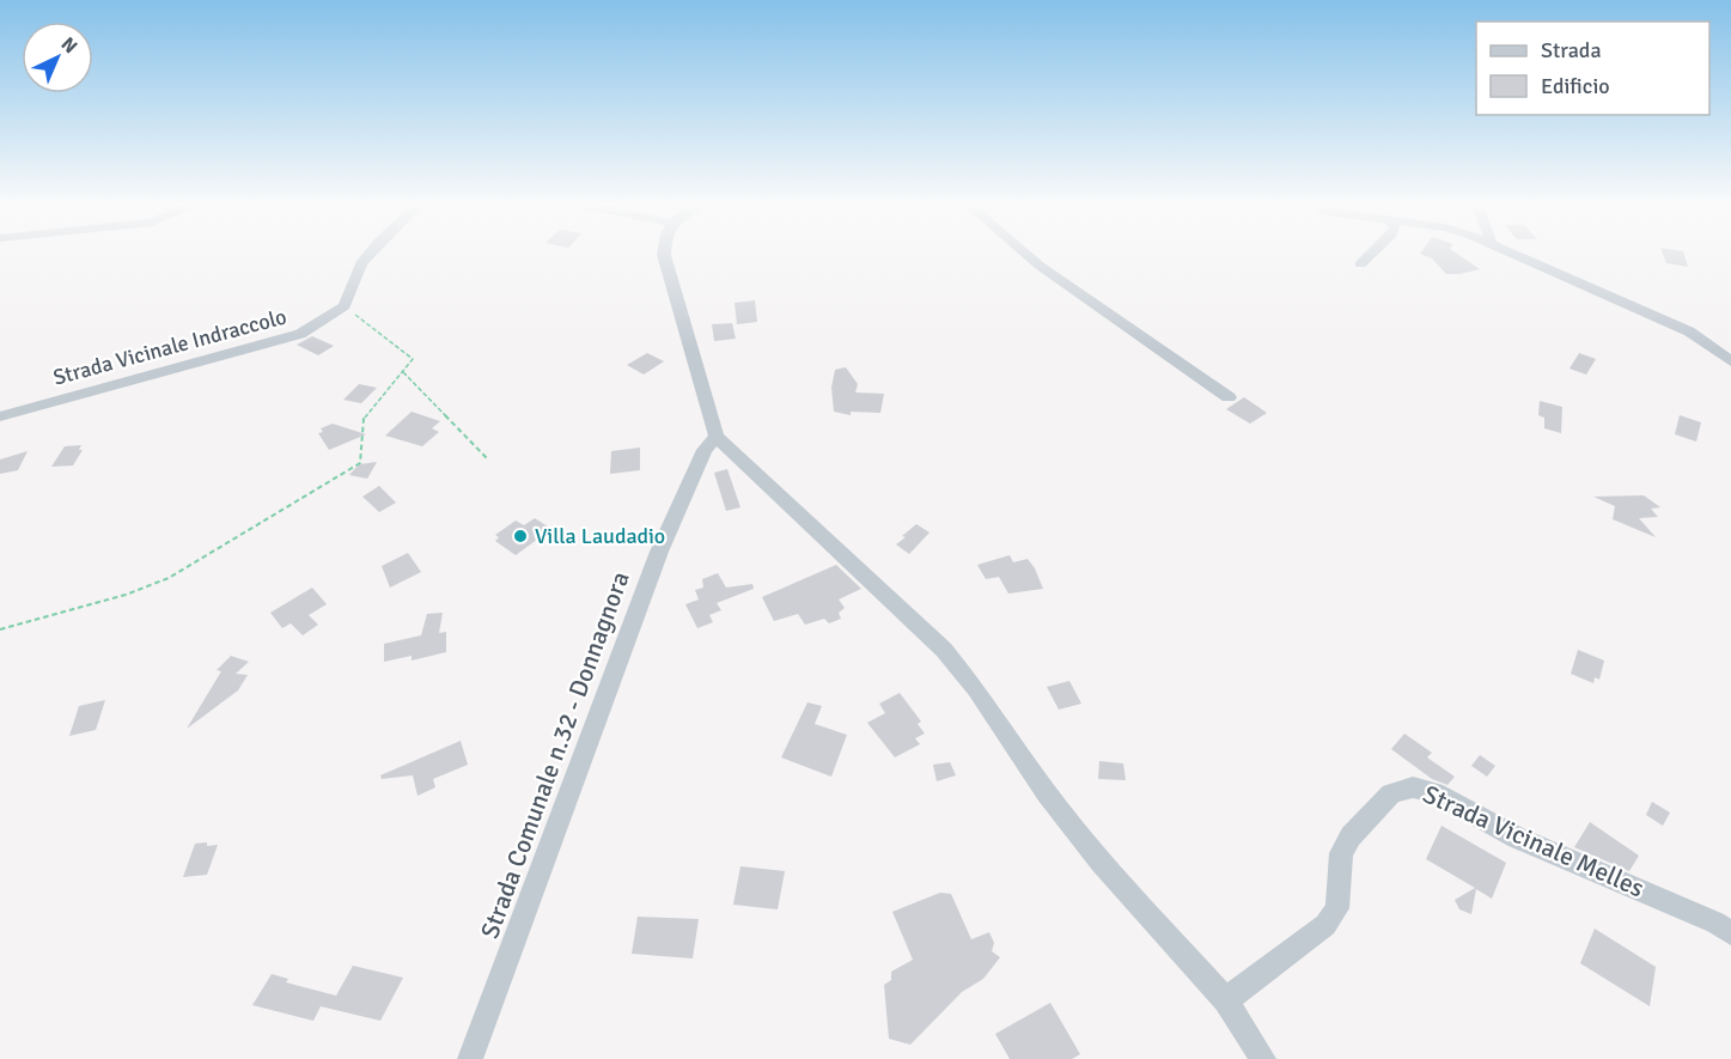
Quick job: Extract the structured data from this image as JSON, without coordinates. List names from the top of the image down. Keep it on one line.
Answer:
{"streets":{"street":["Strada Vicinale Indraccolo","Strada Comunale n.32 - Donnagnora","Strada Vicinale Melles"]},"places":["Villa Laudadio"],"legend":["Strada","Edificio"],"north":"top right"}
